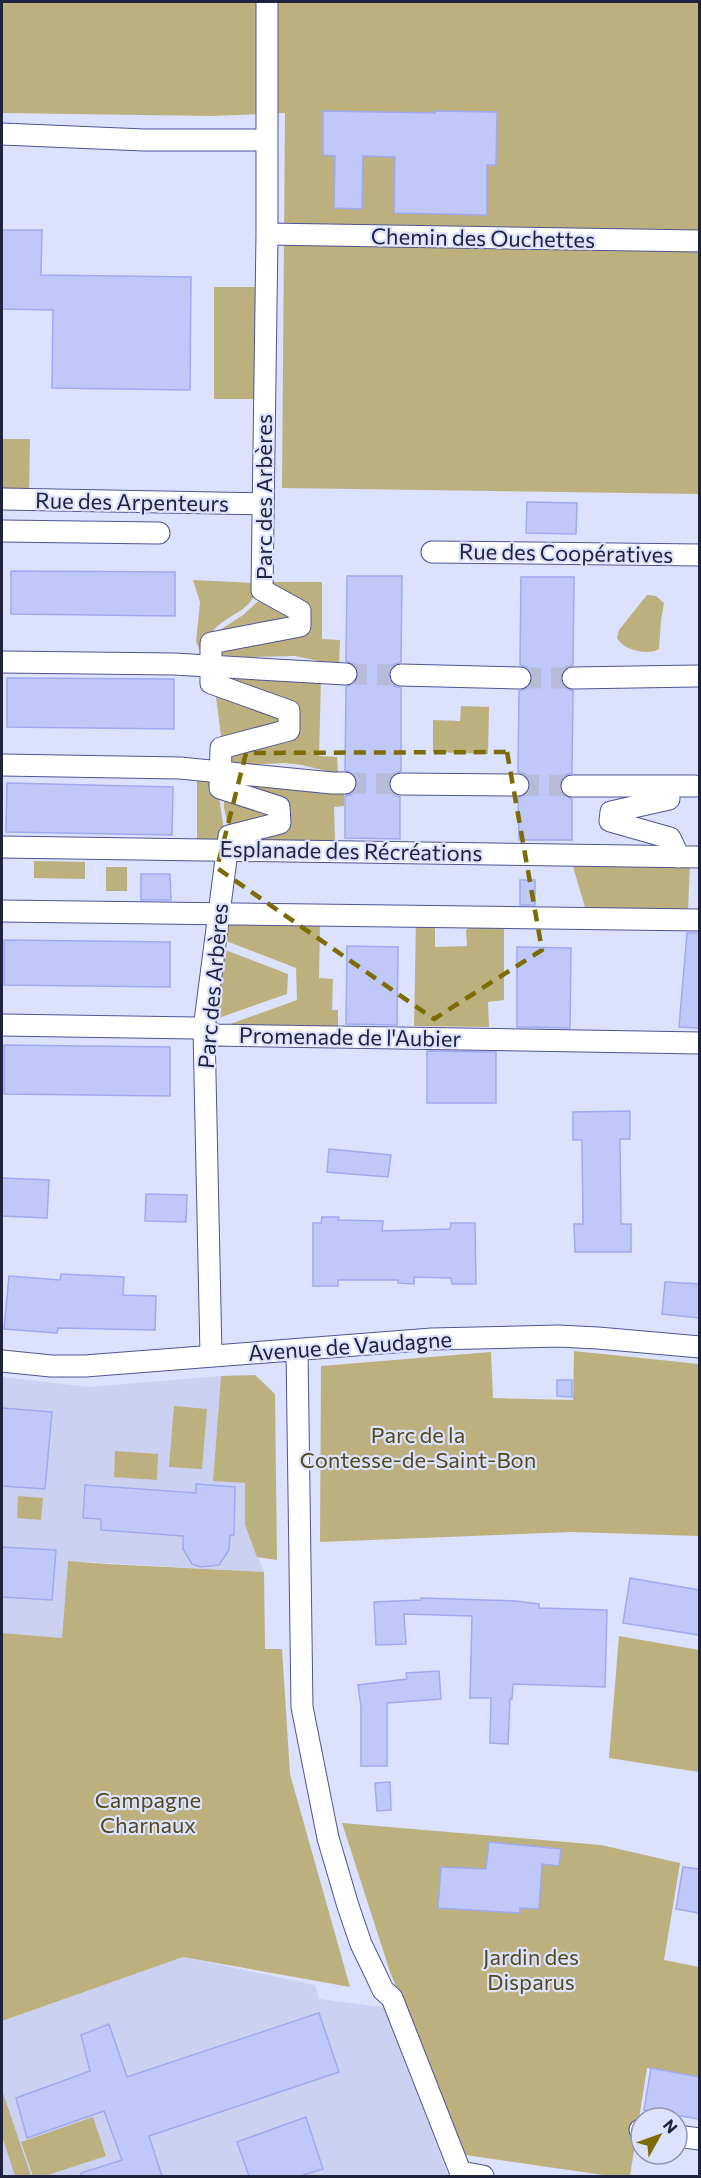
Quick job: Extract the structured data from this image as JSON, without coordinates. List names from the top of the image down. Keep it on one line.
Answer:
{"streets":{"street":["Chemin des Ouchettes","Parc des Arbères","Rue des Arpenteurs","Rue des Coopératives","Esplanade des Récréations","Promenade de l'Aubier","Avenue de Vaudagne"]},"crossings":[["Chemin des Ouchettes","Parc des Arbères"],["Parc des Arbères","Rue des Arpenteurs"],["Parc des Arbères","Esplanade des Récréations"],["Parc des Arbères","Promenade de l'Aubier"],["Parc des Arbères","Avenue de Vaudagne"]],"parks":["Parc de la Contesse-de-Saint-Bon","Campagne Charnaux","Jardin des Disparus"],"north":"top right"}
